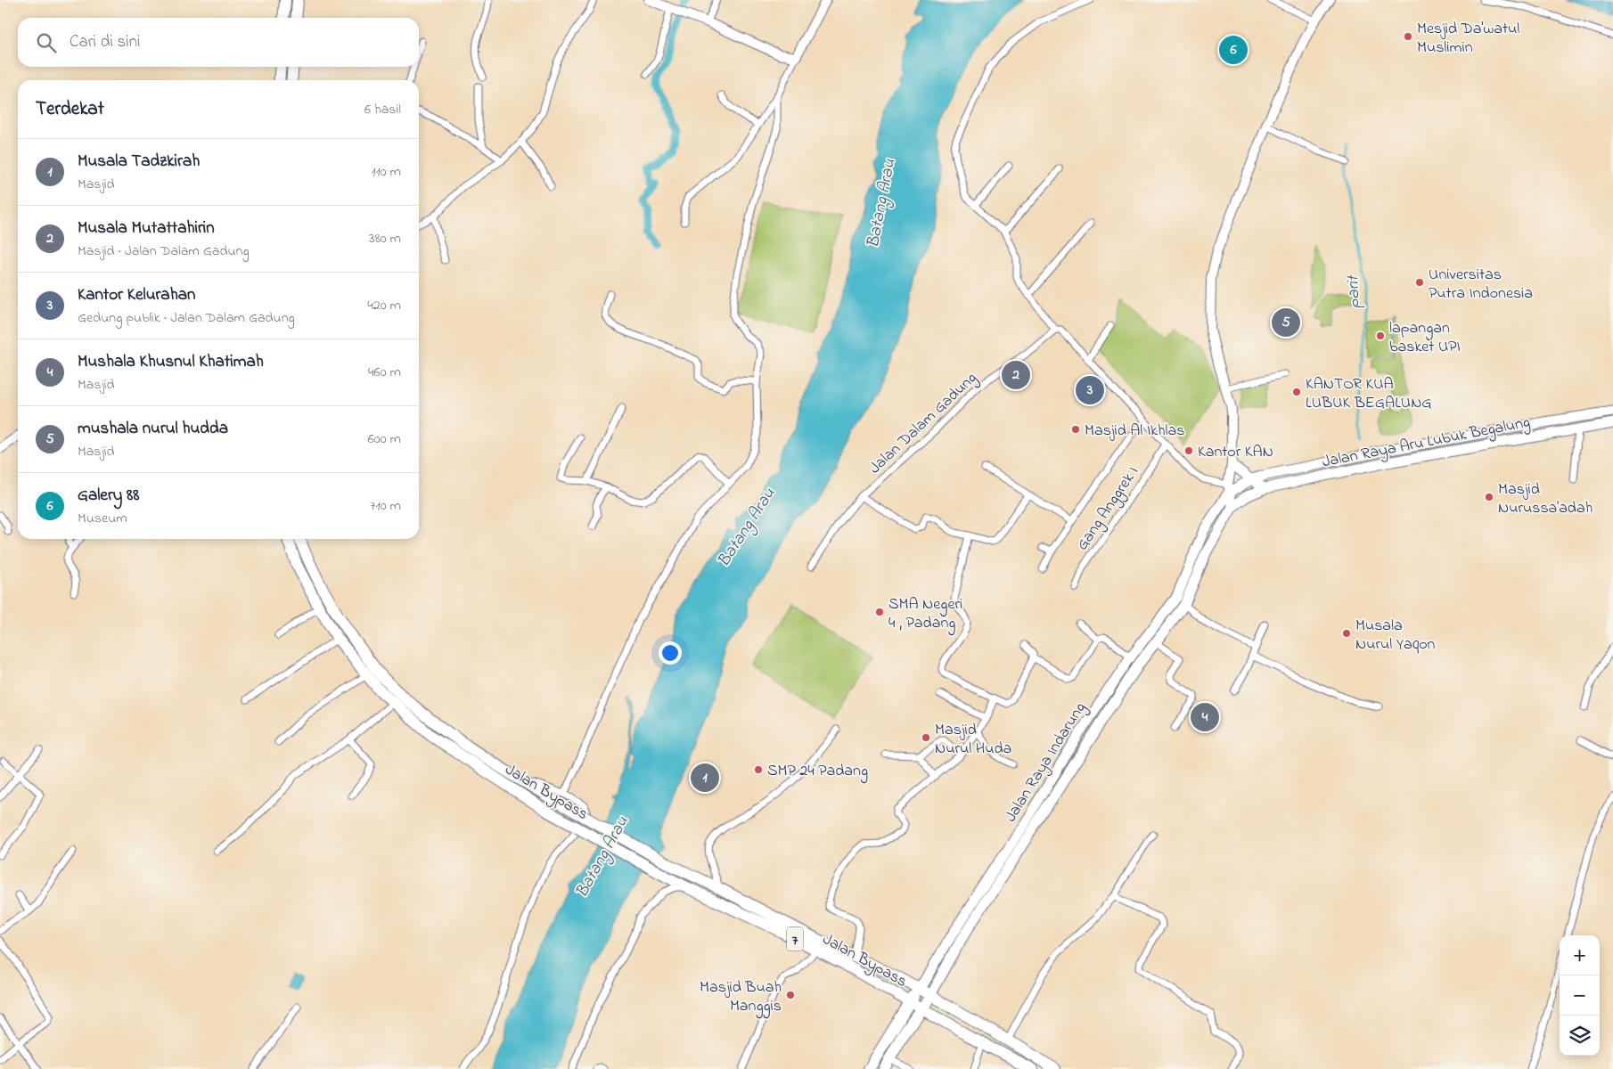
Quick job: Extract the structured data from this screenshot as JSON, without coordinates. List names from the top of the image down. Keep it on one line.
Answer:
{"streets":{"highway":["Jalan Raya Indarung","Jalan Bypass","7"],"main road":["Jalan Raya Aru Lubuk Begalung"],"street":["Jalan Dalam Gadung","Gang Anggrek I"]},"crossings":[["Jalan Raya Aru Lubuk Begalung","Jalan Raya Indarung"],["Jalan Raya Indarung","Jalan Bypass"],["Jalan Raya Indarung","7"],["Jalan Bypass","7"]],"water":["Batang Arau","parit"],"places":["Mesjid Da'watul Muslimin","Universitas Putra Indonesia","lapangan basket UPI","KANTOR KUA LUBUK BEGALUNG","Masjid Al Ikhlas","Kantor KAN","Masjid Nurussa'adah","SMA Negeri 4 , Padang","Musala Nurul Yaqon","Masjid Nurul Huda","SMP 24 Padang","Masjid Buah Manggis"],"page":{"search":"Cari di sini","pins":["6","5","2","3","4","1"],"heading":["Terdekat","6 hasil"],"list":[{"mark":"1","name":"Musala Tadzkirah","note":"Masjid","value":"110 m"},{"mark":"2","name":"Musala Mutattahirin","note":"Masjid · Jalan Dalam Gadung","value":"380 m"},{"mark":"3","name":"Kantor Kelurahan","note":"Gedung publik · Jalan Dalam Gadung","value":"420 m"},{"mark":"4","name":"Mushala Khusnul Khatimah","note":"Masjid","value":"460 m"},{"mark":"5","name":"mushala nurul hudda","note":"Masjid","value":"600 m"},{"mark":"6","name":"Galery 88","note":"Museum","value":"710 m"}],"map_buttons":["+","−"]}}
